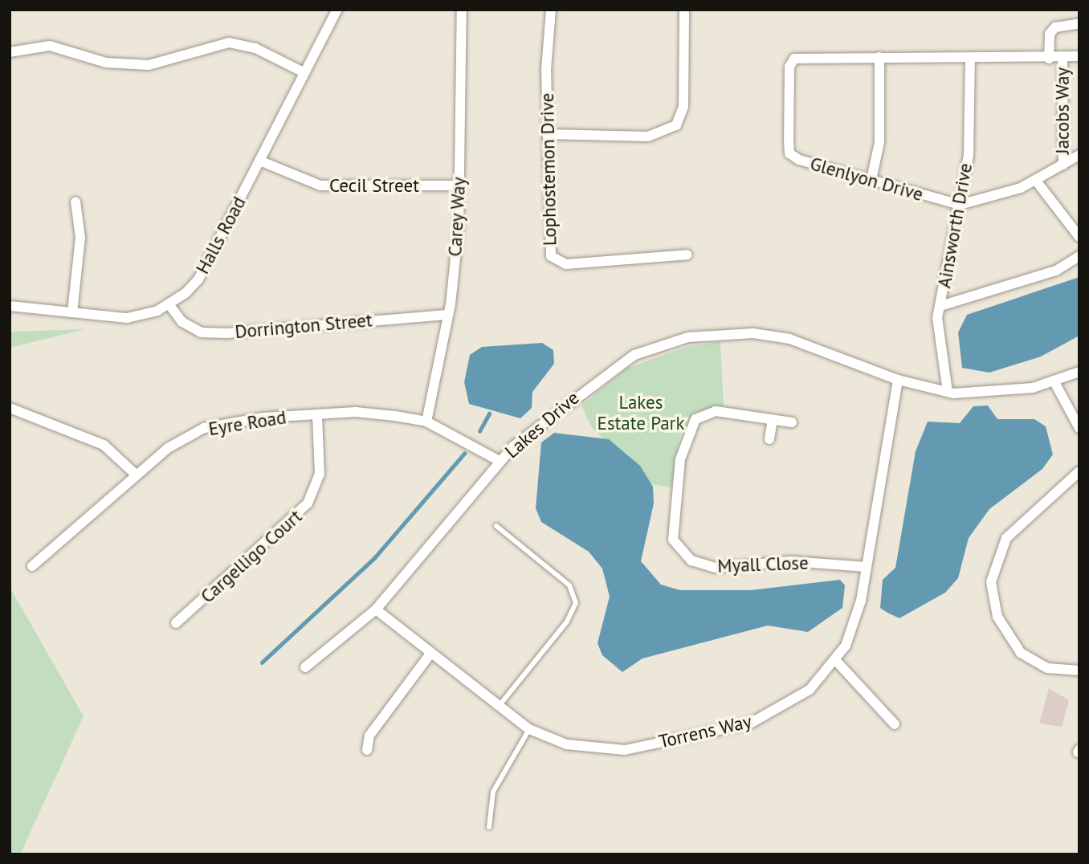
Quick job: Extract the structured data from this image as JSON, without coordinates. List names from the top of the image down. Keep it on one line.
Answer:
{"streets":{"street":["Jacobs Way","Lophostemon Drive","Glenlyon Drive","Cecil Street","Carey Way","Ainsworth Drive","Halls Road","Dorrington Street","Eyre Road","Lakes Drive","Cargelligo Court","Myall Close","Torrens Way"]},"crossings":[["Jacobs Way","Glenlyon Drive"],["Glenlyon Drive","Ainsworth Drive"],["Cecil Street","Carey Way"],["Cecil Street","Halls Road"],["Carey Way","Dorrington Street"],["Carey Way","Eyre Road"],["Ainsworth Drive","Lakes Drive"],["Halls Road","Dorrington Street"],["Eyre Road","Lakes Drive"],["Eyre Road","Cargelligo Court"],["Lakes Drive","Torrens Way"],["Myall Close","Torrens Way"]],"parks":["Lakes Estate Park"]}
